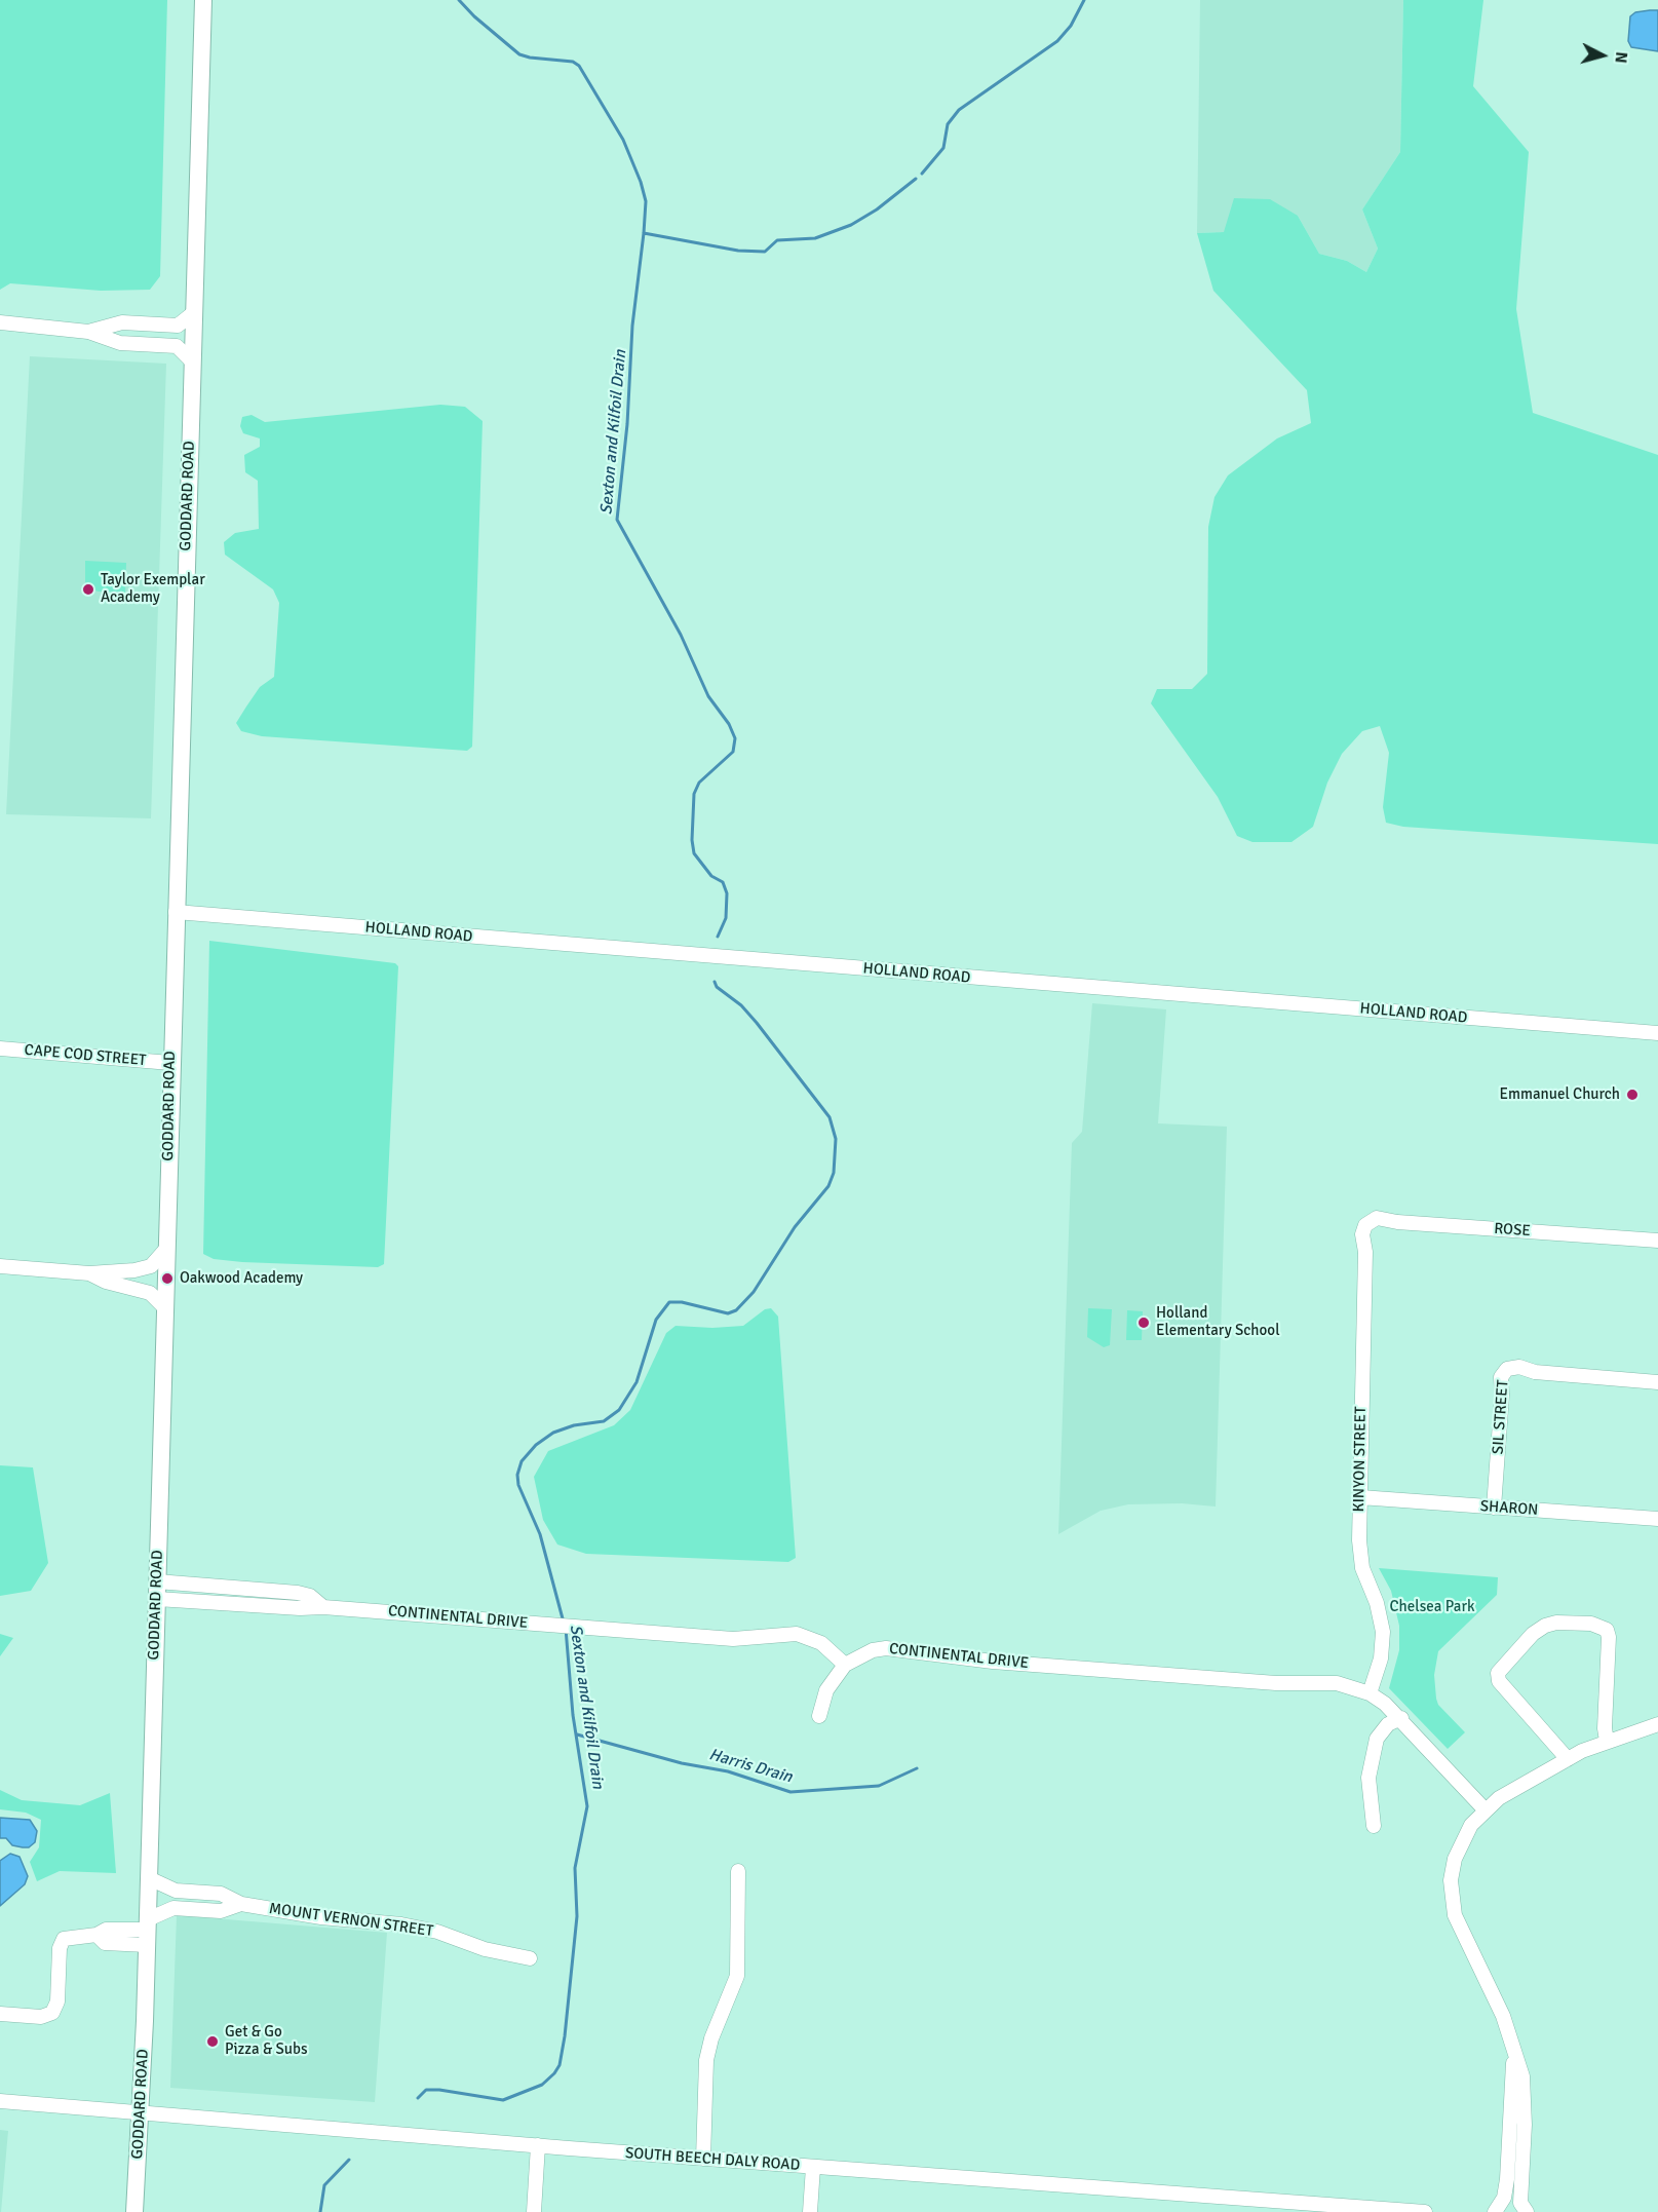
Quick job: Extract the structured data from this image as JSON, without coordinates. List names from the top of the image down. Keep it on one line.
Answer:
{"streets":{"main road":["GODDARD ROAD"],"street":["HOLLAND ROAD","CAPE COD STREET","ROSE","SIL STREET","KINYON STREET","SHARON","CONTINENTAL DRIVE","MOUNT VERNON STREET","SOUTH BEECH DALY ROAD"]},"crossings":[["GODDARD ROAD","HOLLAND ROAD"],["GODDARD ROAD","CAPE COD STREET"],["GODDARD ROAD","CONTINENTAL DRIVE"],["GODDARD ROAD","MOUNT VERNON STREET"],["GODDARD ROAD","SOUTH BEECH DALY ROAD"],["ROSE","KINYON STREET"],["SIL STREET","SHARON"],["KINYON STREET","SHARON"],["KINYON STREET","CONTINENTAL DRIVE"]],"water":["Sexton and Kilfoil Drain","Harris Drain"],"parks":["Chelsea Park"],"places":["Taylor Exemplar Academy","Emmanuel Church","Oakwood Academy","Holland Elementary School","Get & Go Pizza & Subs"],"north":"right"}
